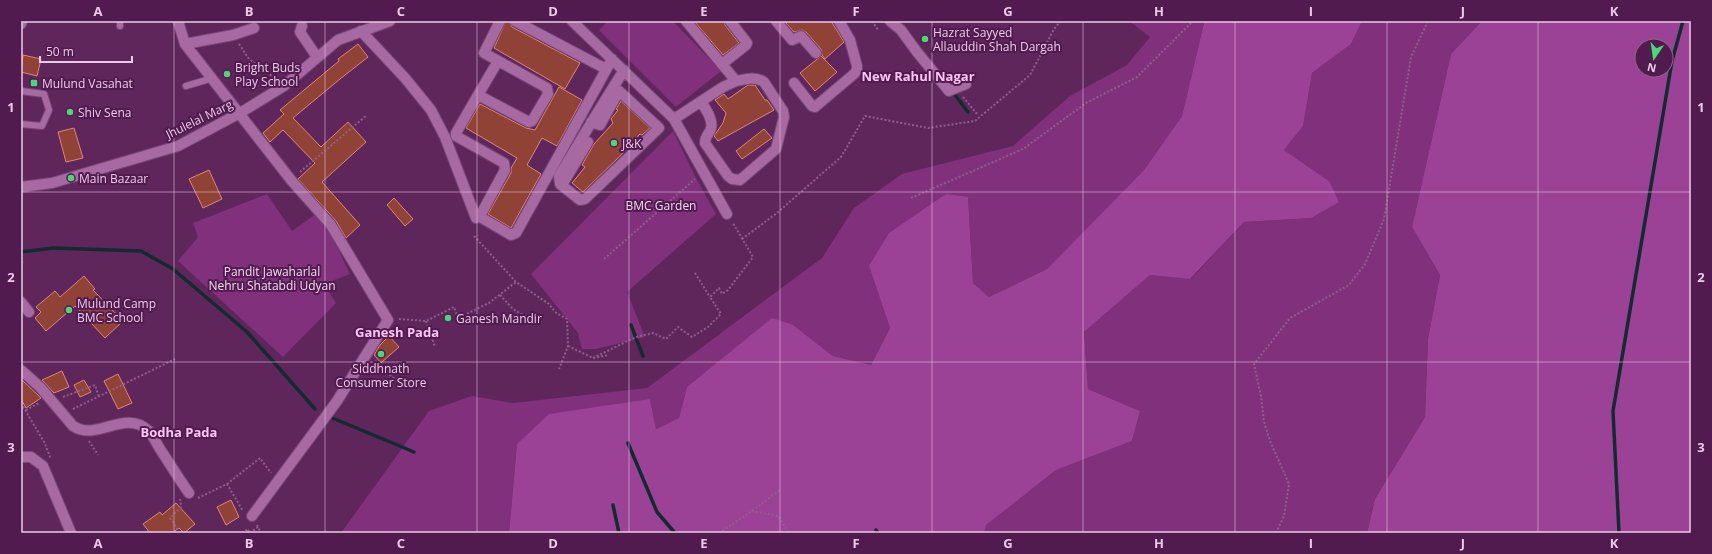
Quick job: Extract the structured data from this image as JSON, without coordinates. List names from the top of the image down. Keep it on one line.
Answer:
{"streets":{"street":["Jhulelal Marg"]},"districts":["New Rahul Nagar","Ganesh Pada","Bodha Pada"],"parks":["BMC Garden","Pandit Jawaharlal Nehru Shatabdi Udyan"],"places":{"other":["Hazrat Sayyed Allauddin Shah Dargah","Bright Buds Play School","Shiv Sena","J&K","Main Bazaar","Mulund Camp BMC School","Ganesh Mandir","Siddhnath Consumer Store"],"transit":["Mulund Vasahat"]},"scale_bar":"50 m","north":"bottom","grid":{"columns":["A","B","C","D","E","F","G","H","I","J","K"],"rows":["1","2","3"]}}
